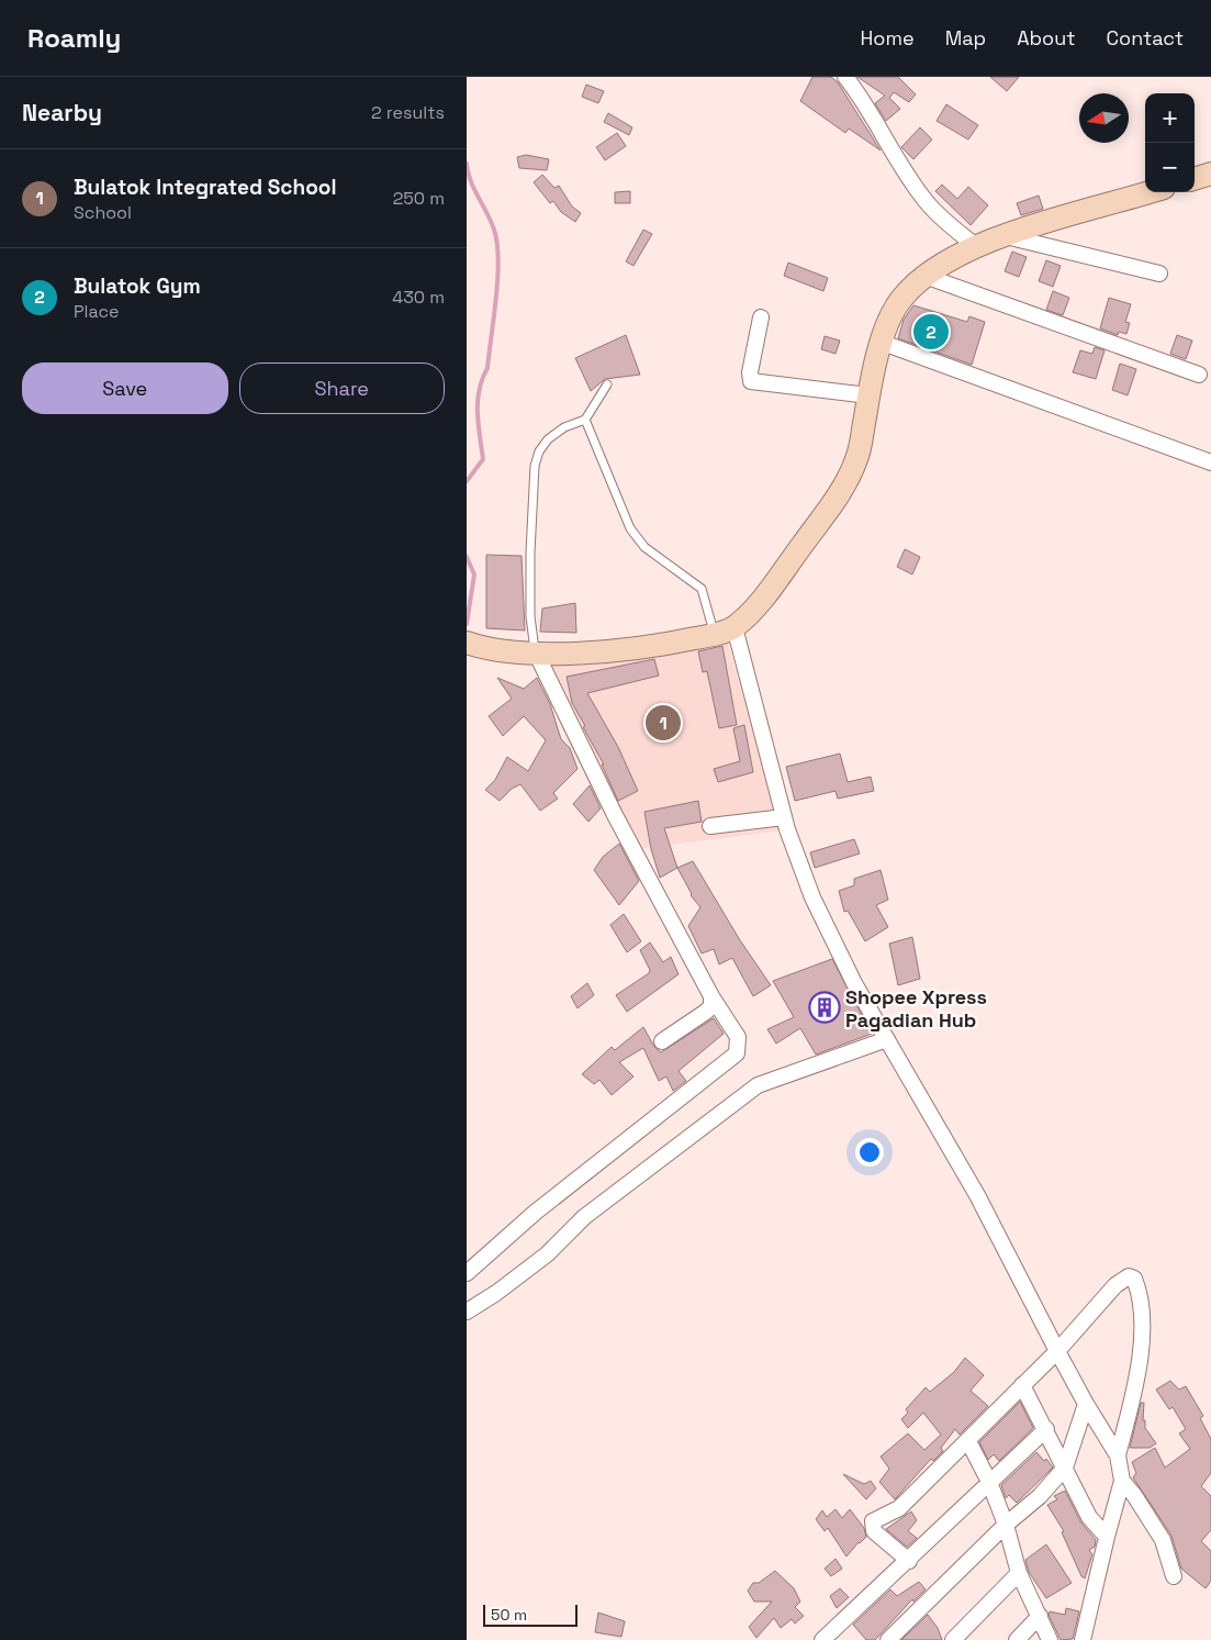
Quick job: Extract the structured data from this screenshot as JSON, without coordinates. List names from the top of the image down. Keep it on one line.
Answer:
{"places":{"building":["Shopee Xpress Pagadian Hub"]},"scale_bar":"50 m","north":"left","page":{"header":"Roamly","nav":["Home","Map","About","Contact"],"heading":["Nearby","2 results"],"map_buttons":["+","−"],"list":[{"mark":"1","name":"Bulatok Integrated School","note":"School","value":"250 m"},{"mark":"2","name":"Bulatok Gym","note":"Place","value":"430 m"}],"pins":["2","1"],"buttons":["Save","Share"],"scale":"50 m"}}
